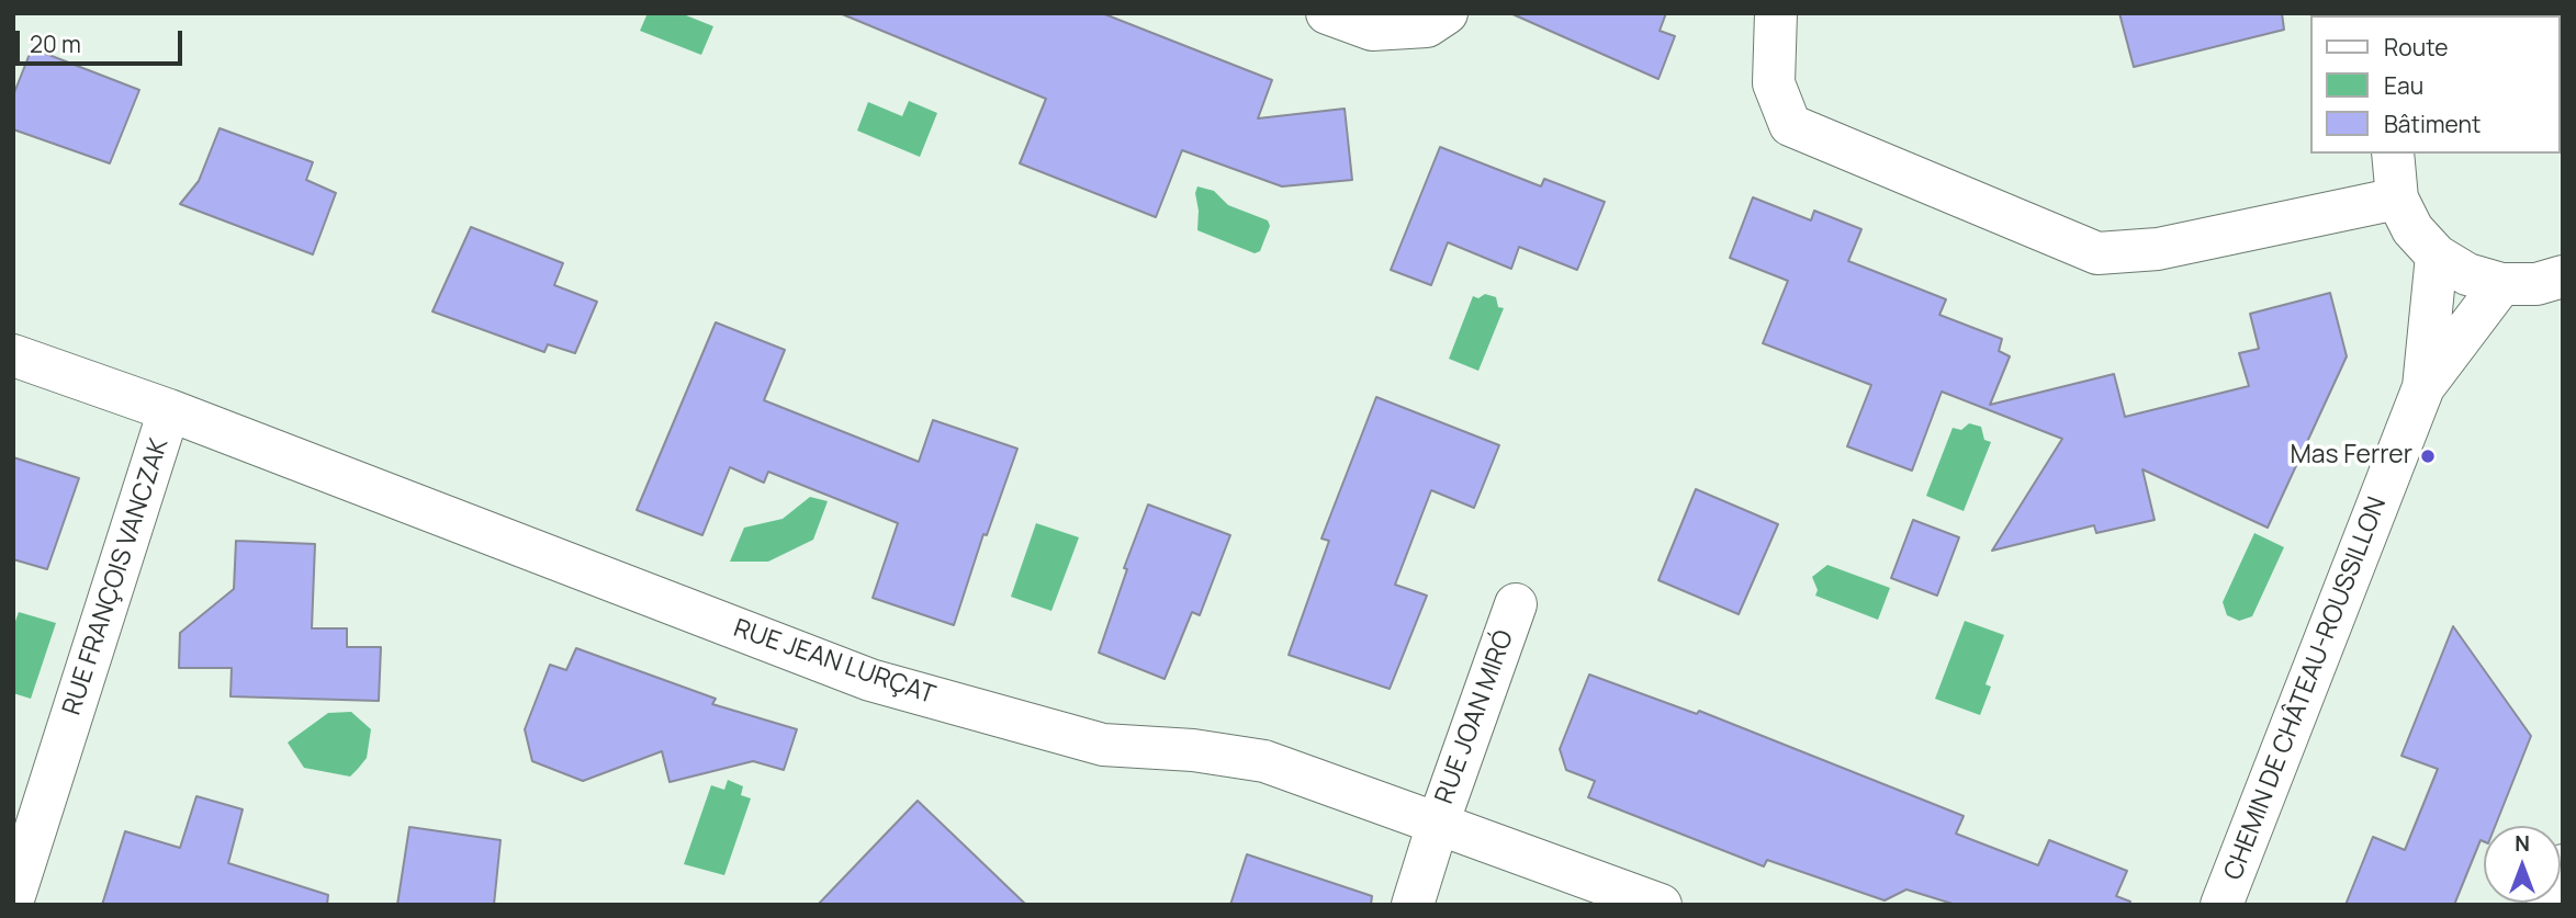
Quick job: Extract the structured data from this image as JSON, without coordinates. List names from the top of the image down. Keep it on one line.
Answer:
{"streets":{"street":["RUE FRANÇOIS VANCZAK","RUE JEAN LURÇAT","CHEMIN DE CHÂTEAU-ROUSSILLON","RUE JOAN MIRÓ"]},"crossings":[["RUE FRANÇOIS VANCZAK","RUE JEAN LURÇAT"],["RUE JEAN LURÇAT","RUE JOAN MIRÓ"]],"places":["Mas Ferrer"],"legend":["Route","Eau","Bâtiment"],"scale_bar":"20 m","north":"top"}
